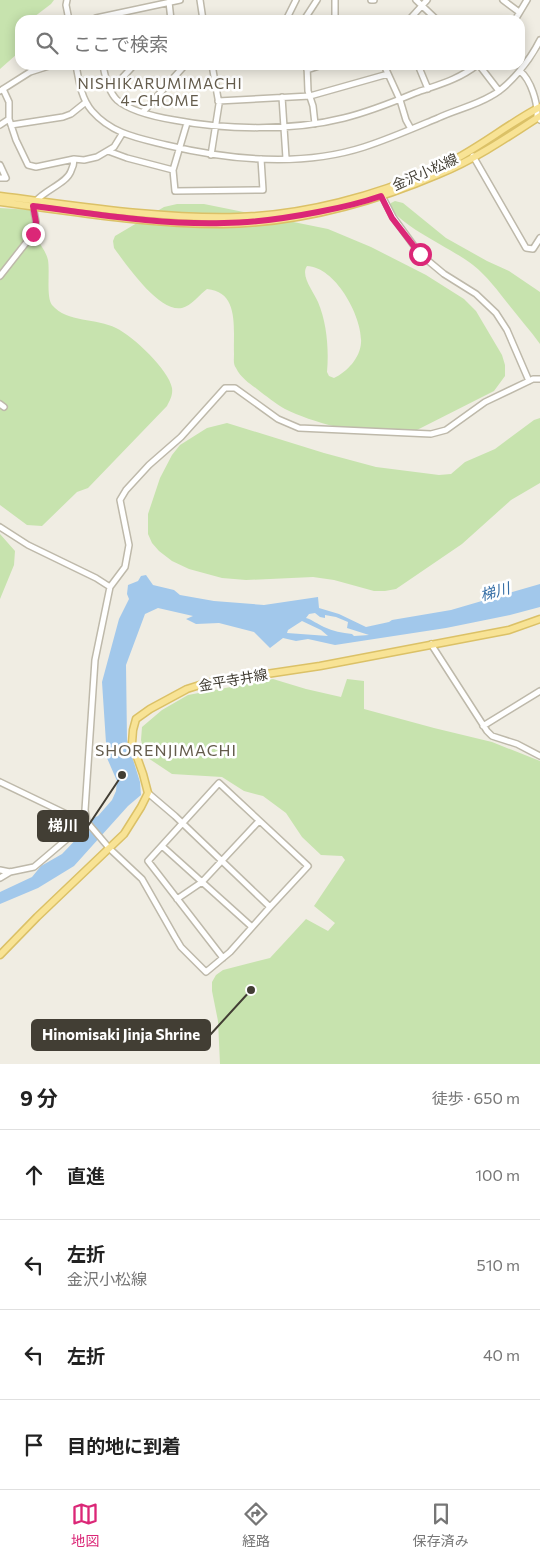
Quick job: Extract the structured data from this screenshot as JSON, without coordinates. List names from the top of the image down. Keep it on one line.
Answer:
{"streets":{"main road":["金沢小松線","金平寺井線"]},"districts":["NISHIKARUMIMACHI 4-CHOME","SHORENJIMACHI"],"water":["梯川"],"places":["梯川","Hinomisaki Jinja Shrine"],"page":{"search":"ここで検索","heading":["9 分","徒歩 · 650 m"],"list":[["直進","100 m"],["左折","金沢小松線","510 m"],["左折","40 m"],"目的地に到着"],"nav":["地図","経路","保存済み"]}}
